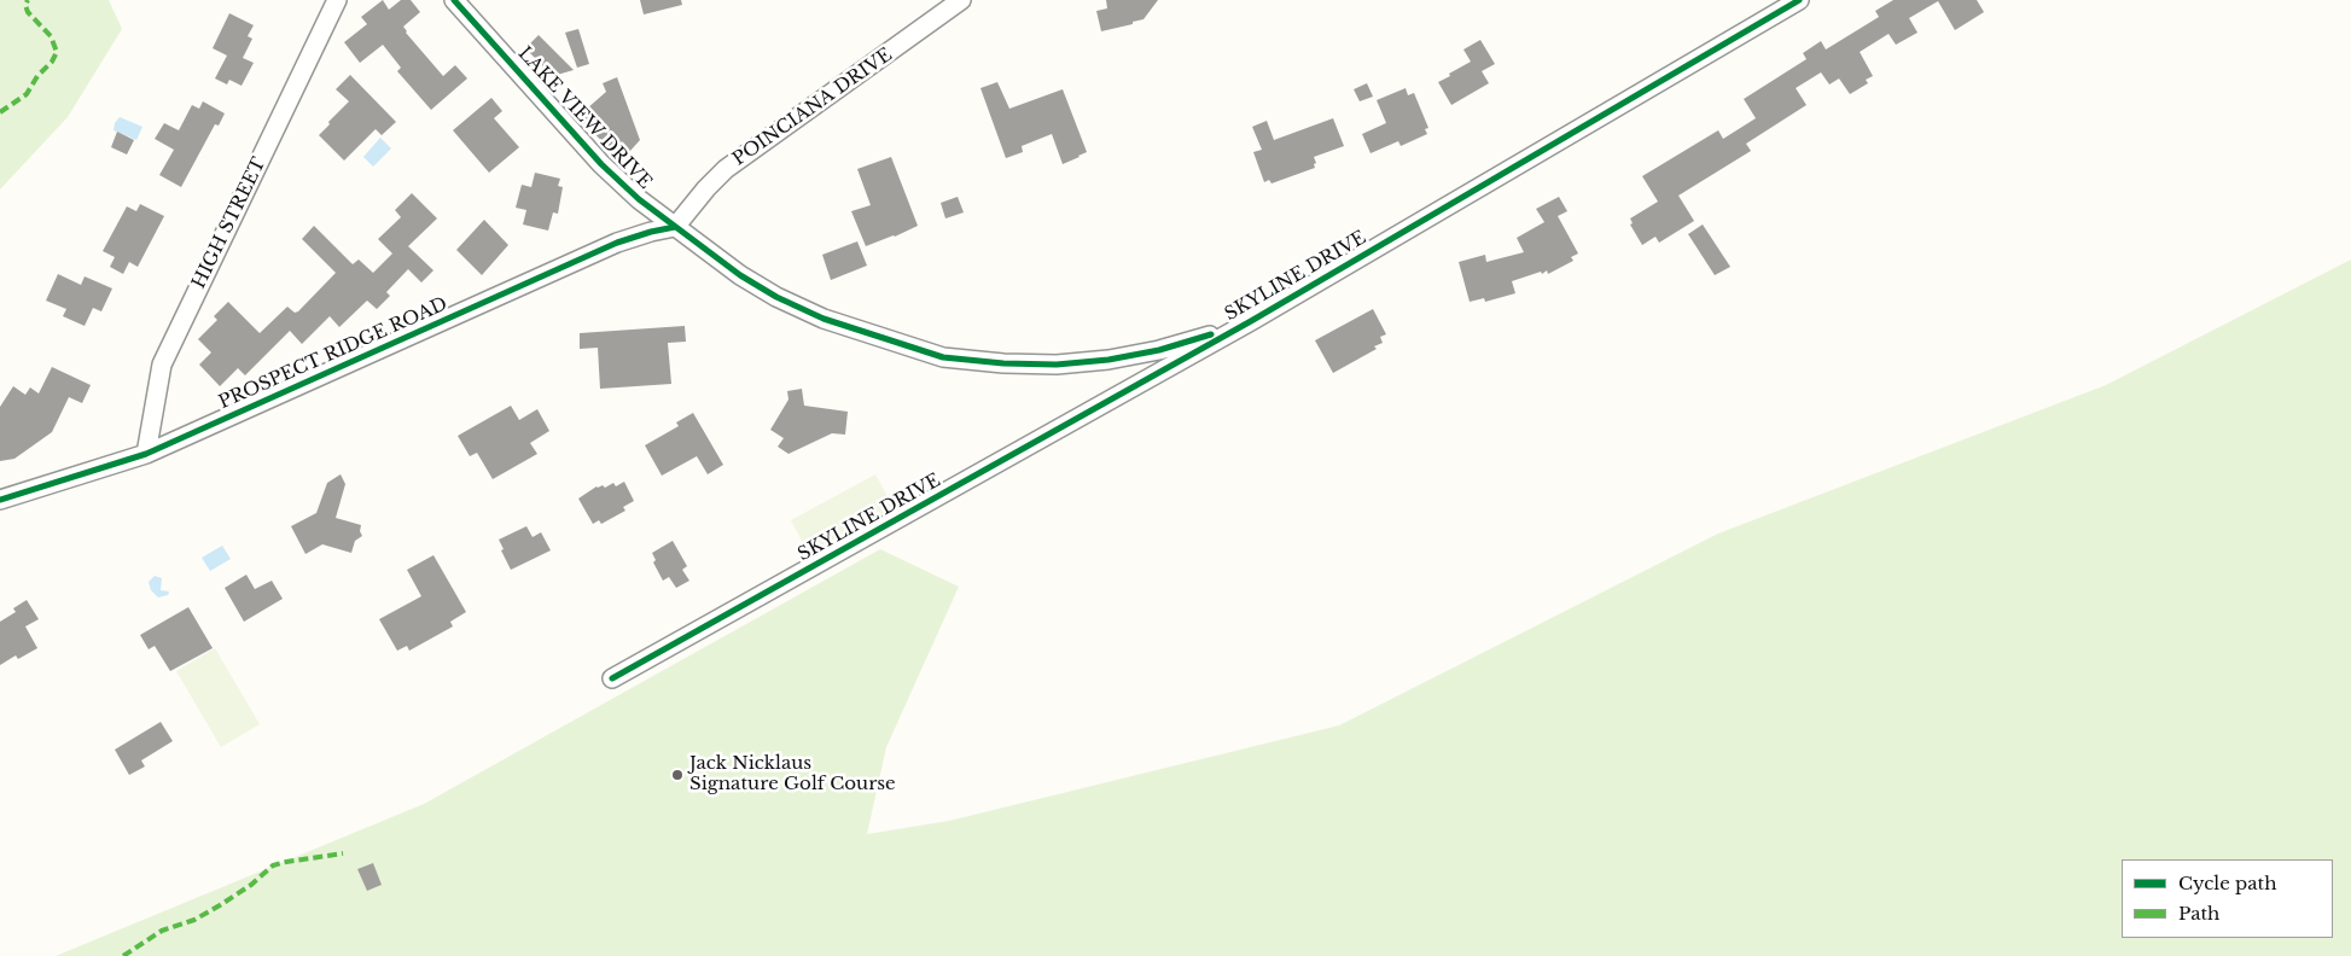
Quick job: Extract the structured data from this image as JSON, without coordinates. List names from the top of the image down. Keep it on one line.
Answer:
{"streets":{"street":["POINCIANA DRIVE","LAKE VIEW DRIVE","HIGH STREET","SKYLINE DRIVE","PROSPECT RIDGE ROAD"]},"crossings":[["POINCIANA DRIVE","LAKE VIEW DRIVE"],["POINCIANA DRIVE","PROSPECT RIDGE ROAD"],["LAKE VIEW DRIVE","SKYLINE DRIVE"],["LAKE VIEW DRIVE","PROSPECT RIDGE ROAD"],["HIGH STREET","PROSPECT RIDGE ROAD"]],"places":["Jack Nicklaus Signature Golf Course"],"legend":["Cycle path","Path"]}
